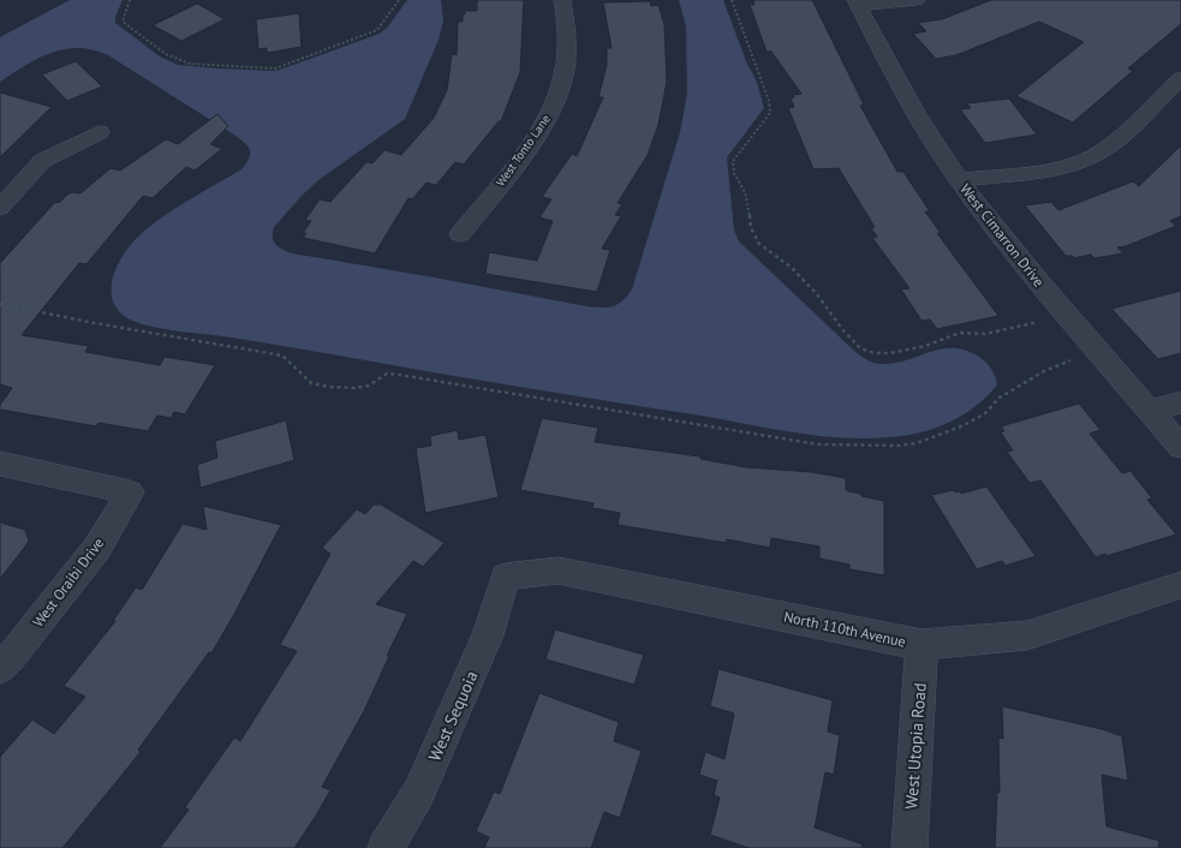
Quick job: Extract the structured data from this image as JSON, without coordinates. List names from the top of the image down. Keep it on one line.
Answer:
{"streets":{"street":["West Tonto Lane","West Cimarron Drive","West Oraibi Drive","North 110th Avenue","West Sequoia","West Utopia Road"]},"crossings":[["North 110th Avenue","West Sequoia"],["North 110th Avenue","West Utopia Road"]]}
